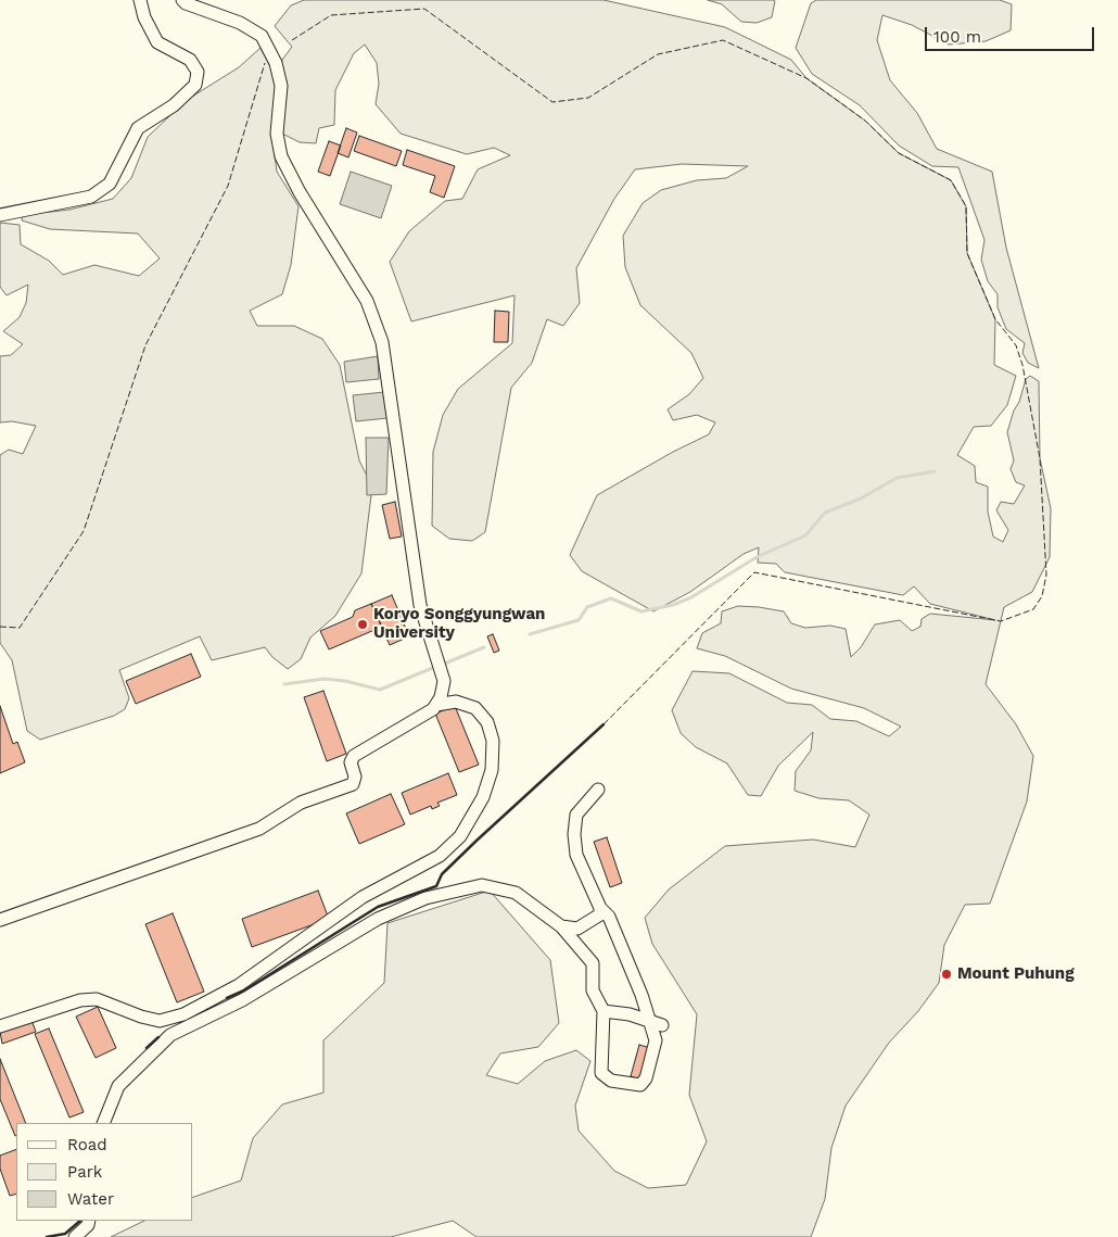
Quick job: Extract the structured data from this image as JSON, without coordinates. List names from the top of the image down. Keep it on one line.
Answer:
{"places":["Koryo Songgyungwan University","Mount Puhung"],"legend":["Road","Park","Water"],"scale_bar":"100 m"}
